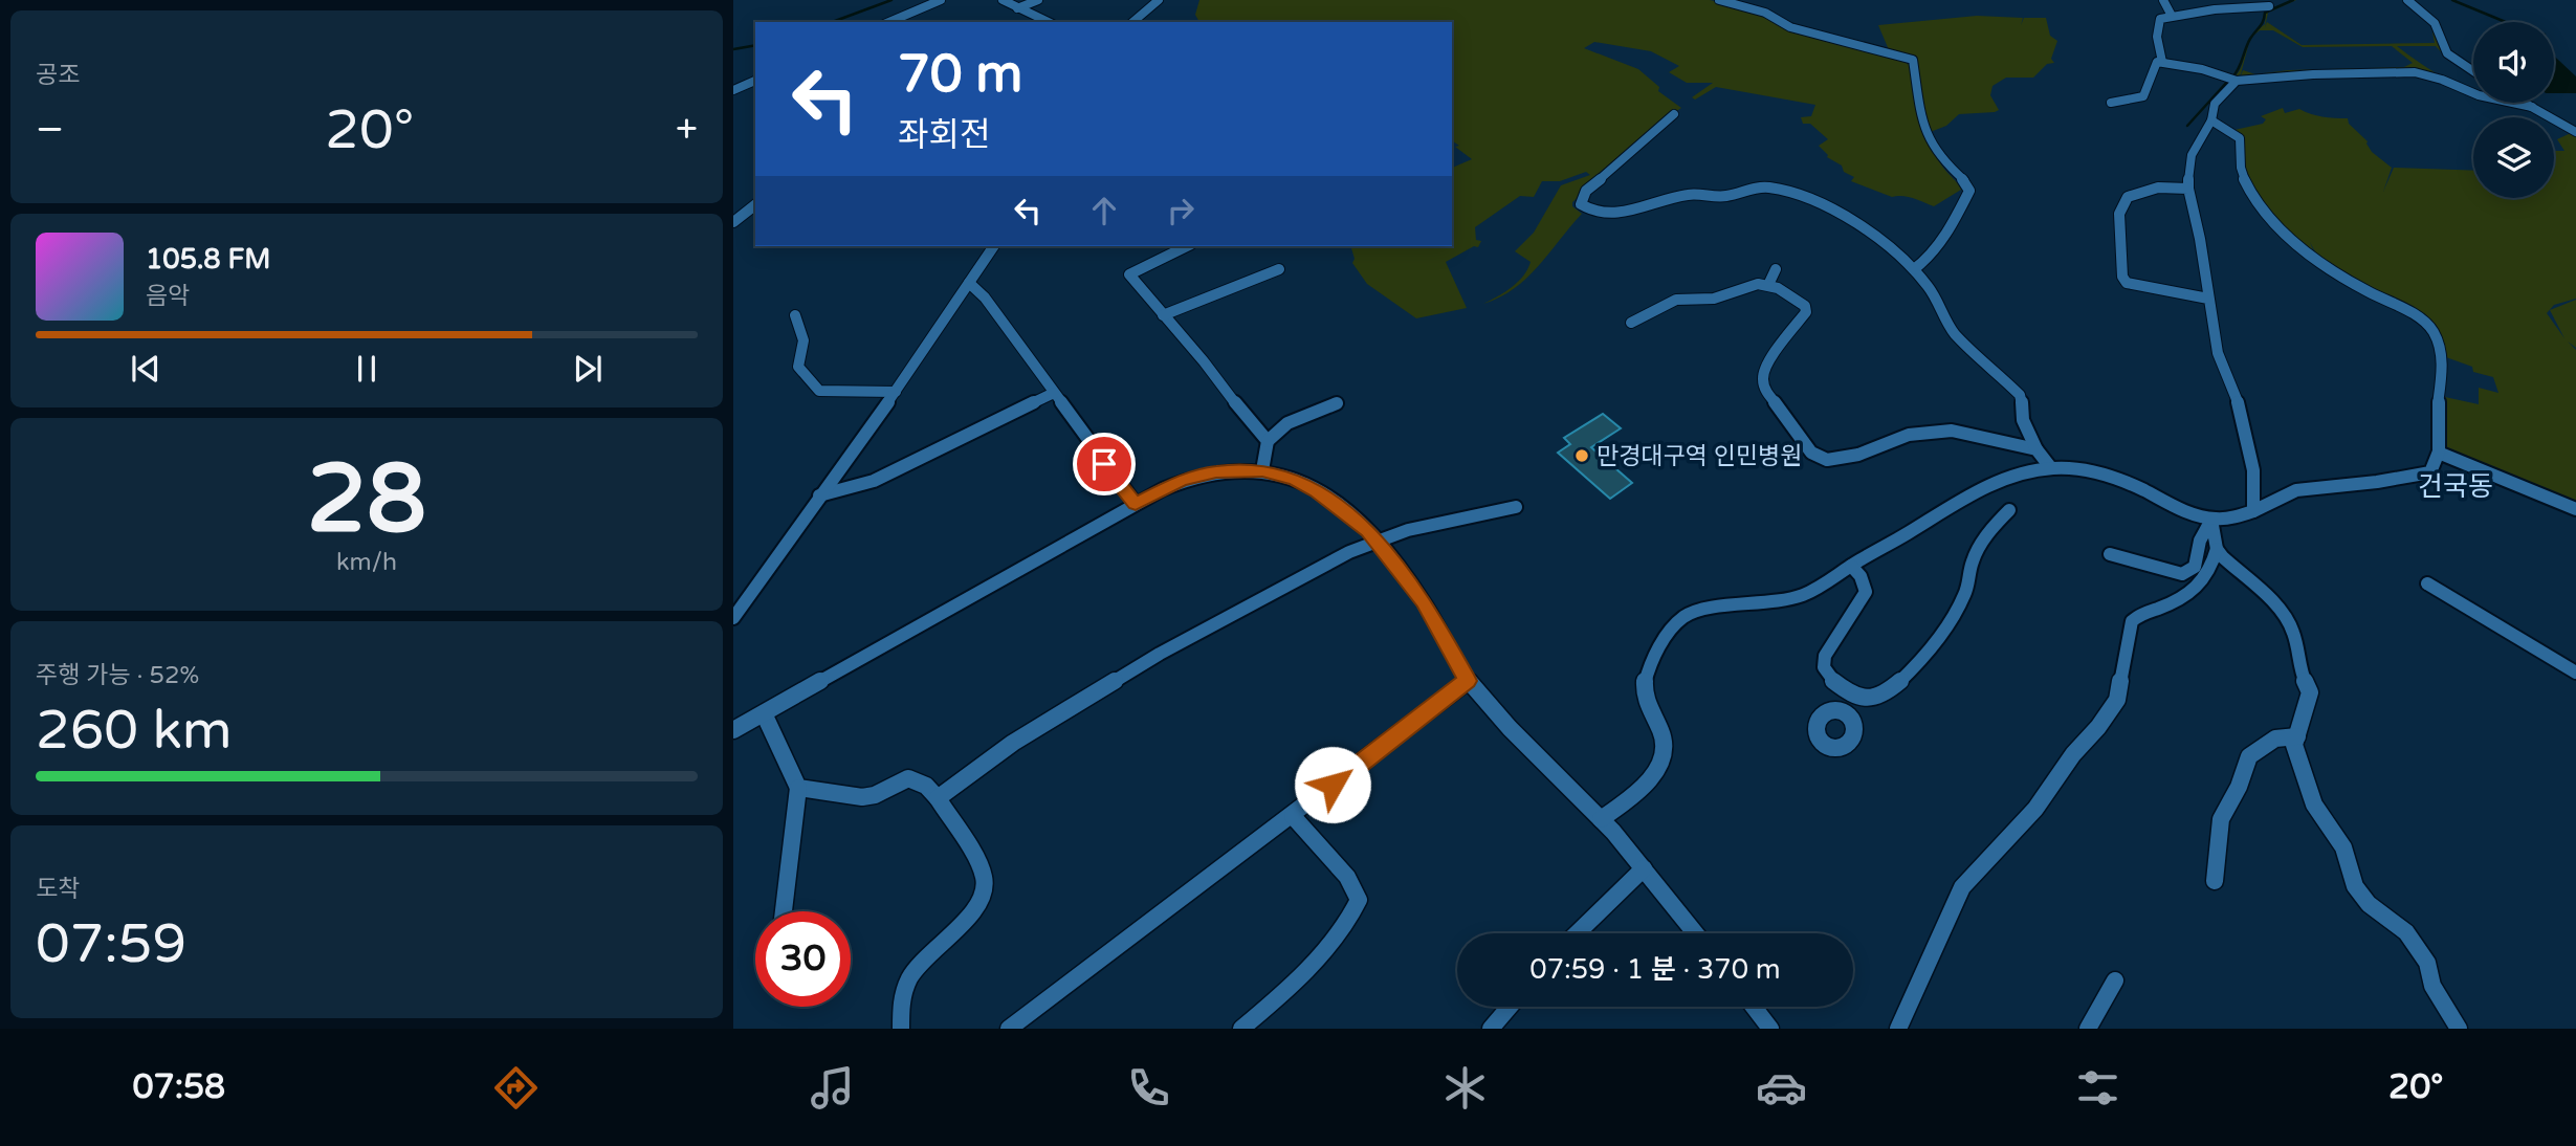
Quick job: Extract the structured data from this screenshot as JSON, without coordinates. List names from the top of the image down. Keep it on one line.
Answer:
{"districts":["건국동"],"places":["만경대구역 인민병원"],"page":{"tile":["공조",["28","km/h"],["주행 가능 · 52%","260 km"],["도착","07:59"]],"turn":["70 m","좌회전"],"heat":["−","20°","+"],"song":["105.8 FM","음악"],"limit":"30","trip":"07:59 · 1 분 · 370 m","tabs":["07:58","20°"]}}
